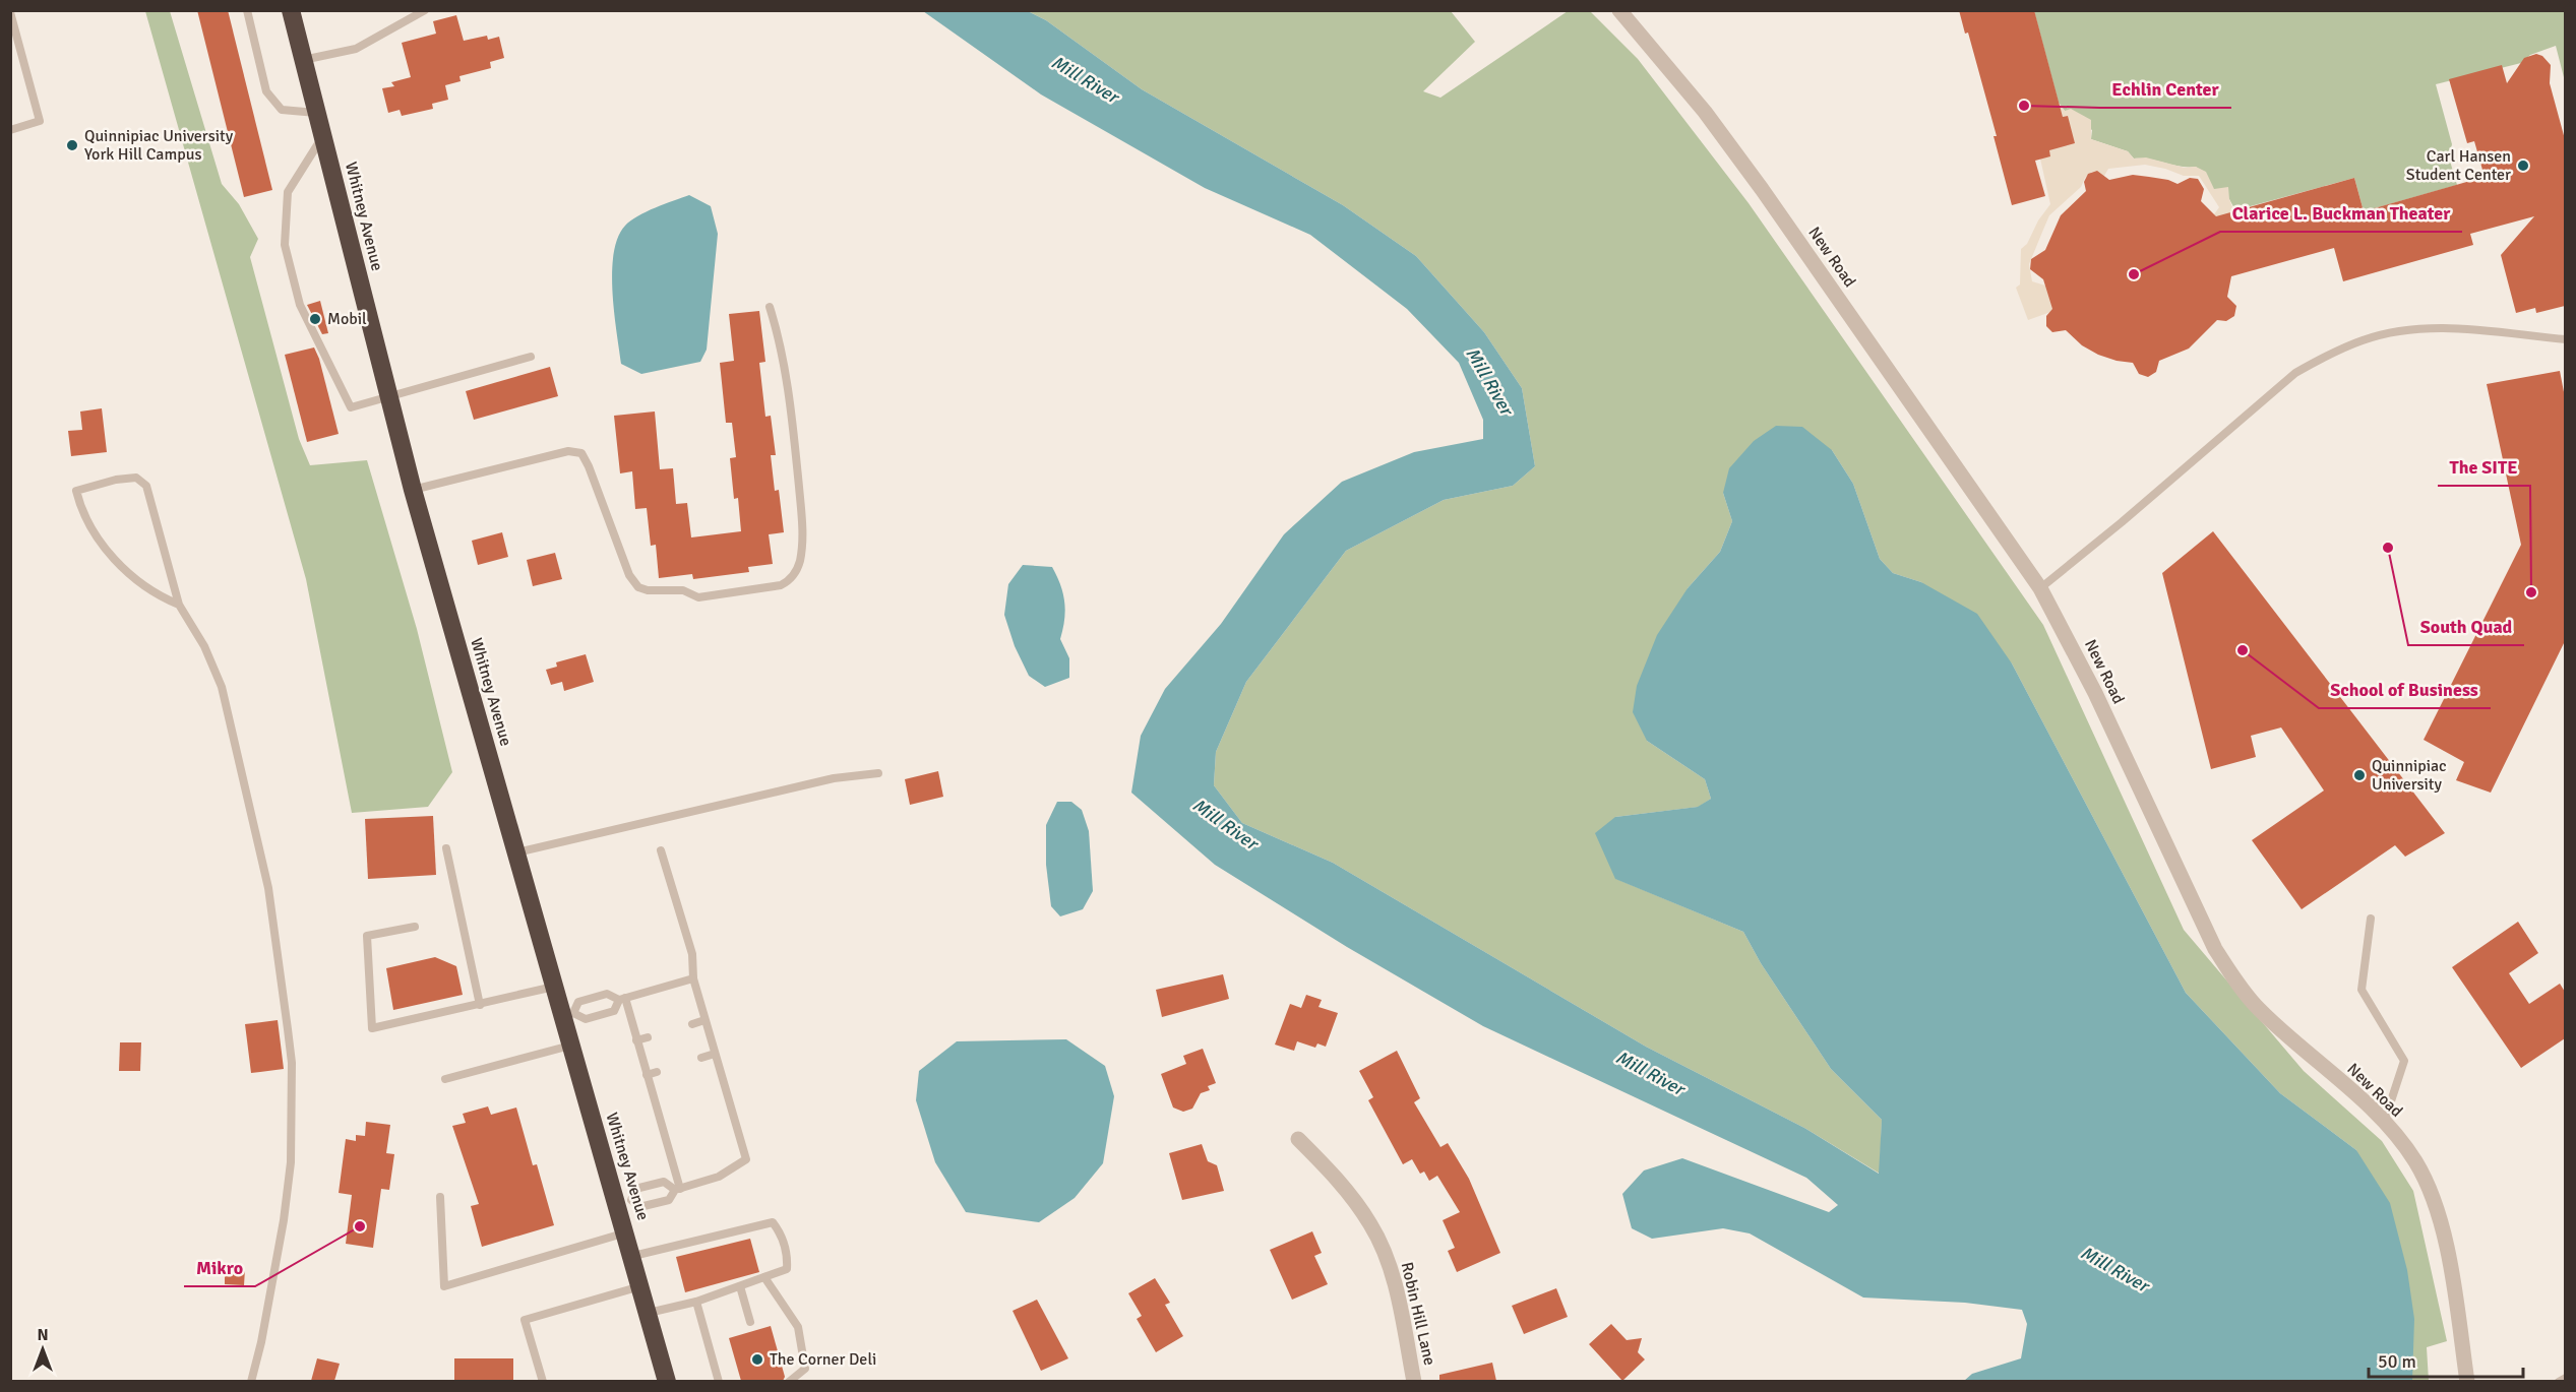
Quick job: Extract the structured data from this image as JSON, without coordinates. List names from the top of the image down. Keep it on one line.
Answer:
{"streets":{"highway":["Whitney Avenue"],"street":["New Road","Robin Hill Lane"]},"water":["Mill River"],"places":["Echlin Center","Quinnipiac University York Hill Campus","Carl Hansen Student Center","Clarice L. Buckman Theater","Mobil","South Quad","The SITE","School of Business","Quinnipiac University","Mikro","The Corner Deli"],"scale_bar":"50 m","north":"top"}
